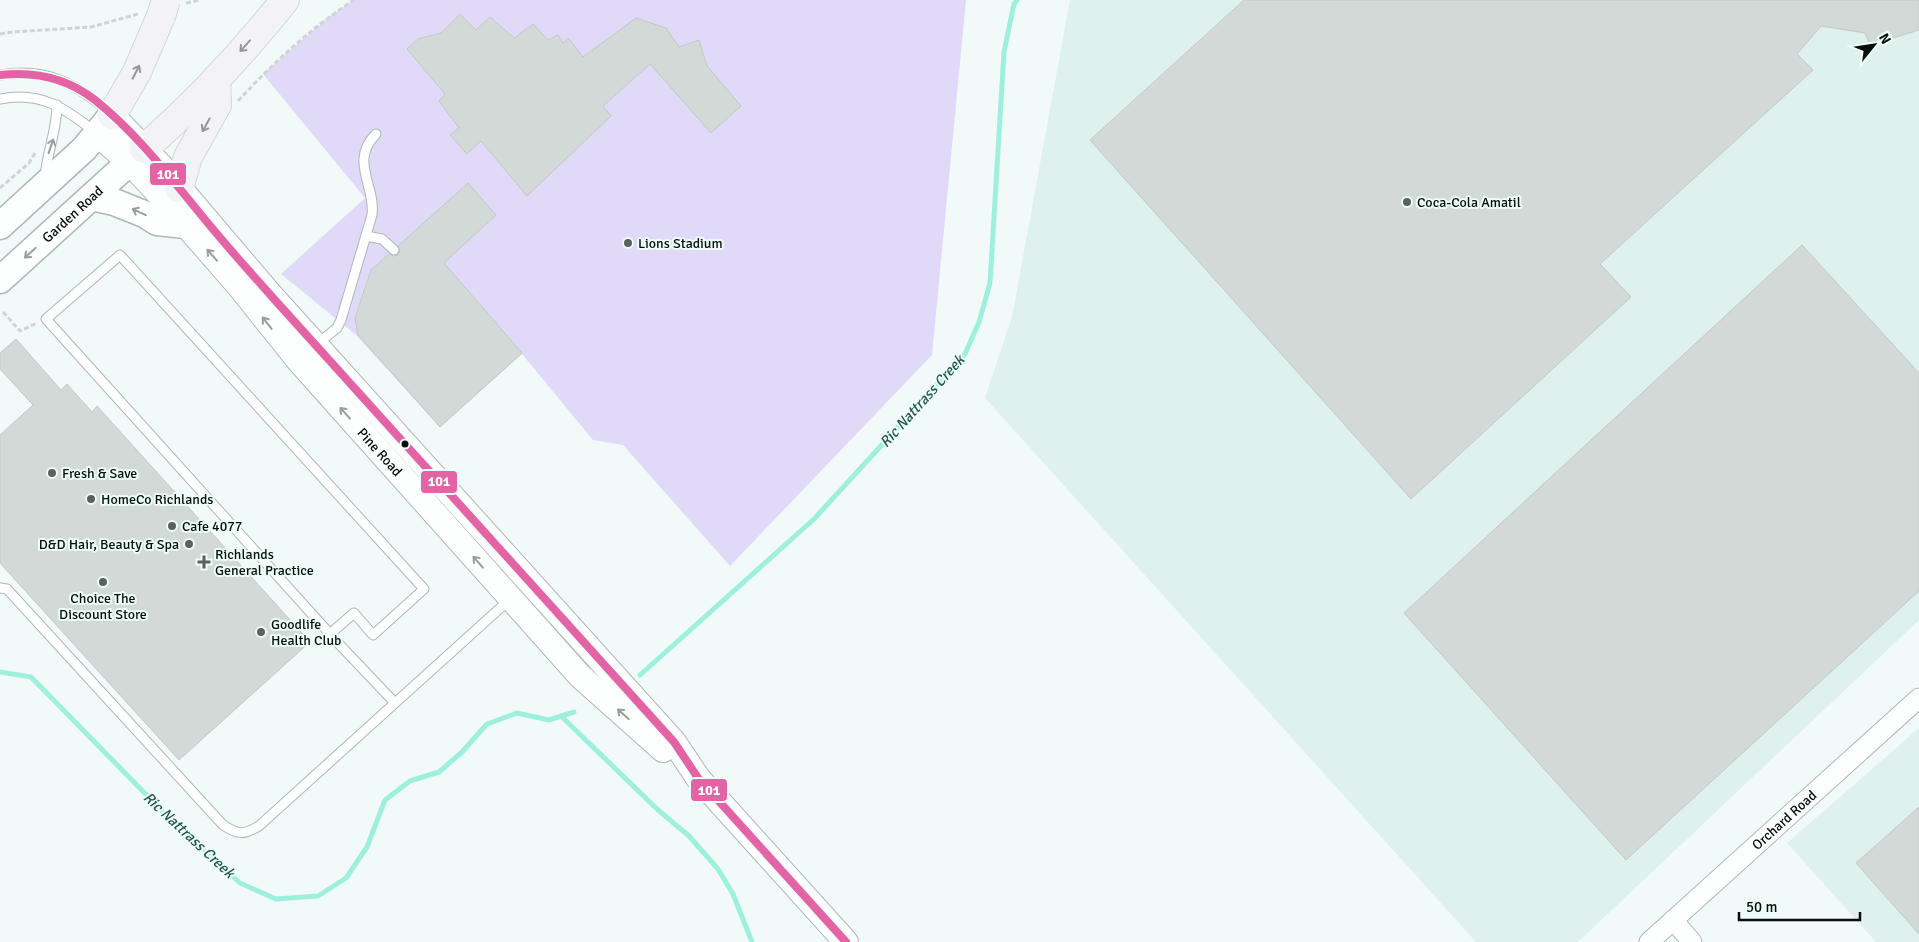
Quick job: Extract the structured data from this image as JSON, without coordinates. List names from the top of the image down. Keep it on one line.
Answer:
{"streets":{"main road":["Garden Road"],"street":["Pine Road","Orchard Road"]},"crossings":[["Garden Road","Pine Road"]],"water":["Ric Nattrass Creek"],"places":{"other":["Coca-Cola Amatil","Lions Stadium","Fresh & Save","HomeCo Richlands","Cafe 4077","D&D Hair, Beauty & Spa","Choice The Discount Store","Goodlife Health Club"],"health":["Richlands General Practice"]},"lines":["transit line 101"],"scale_bar":"50 m","north":"top right"}
